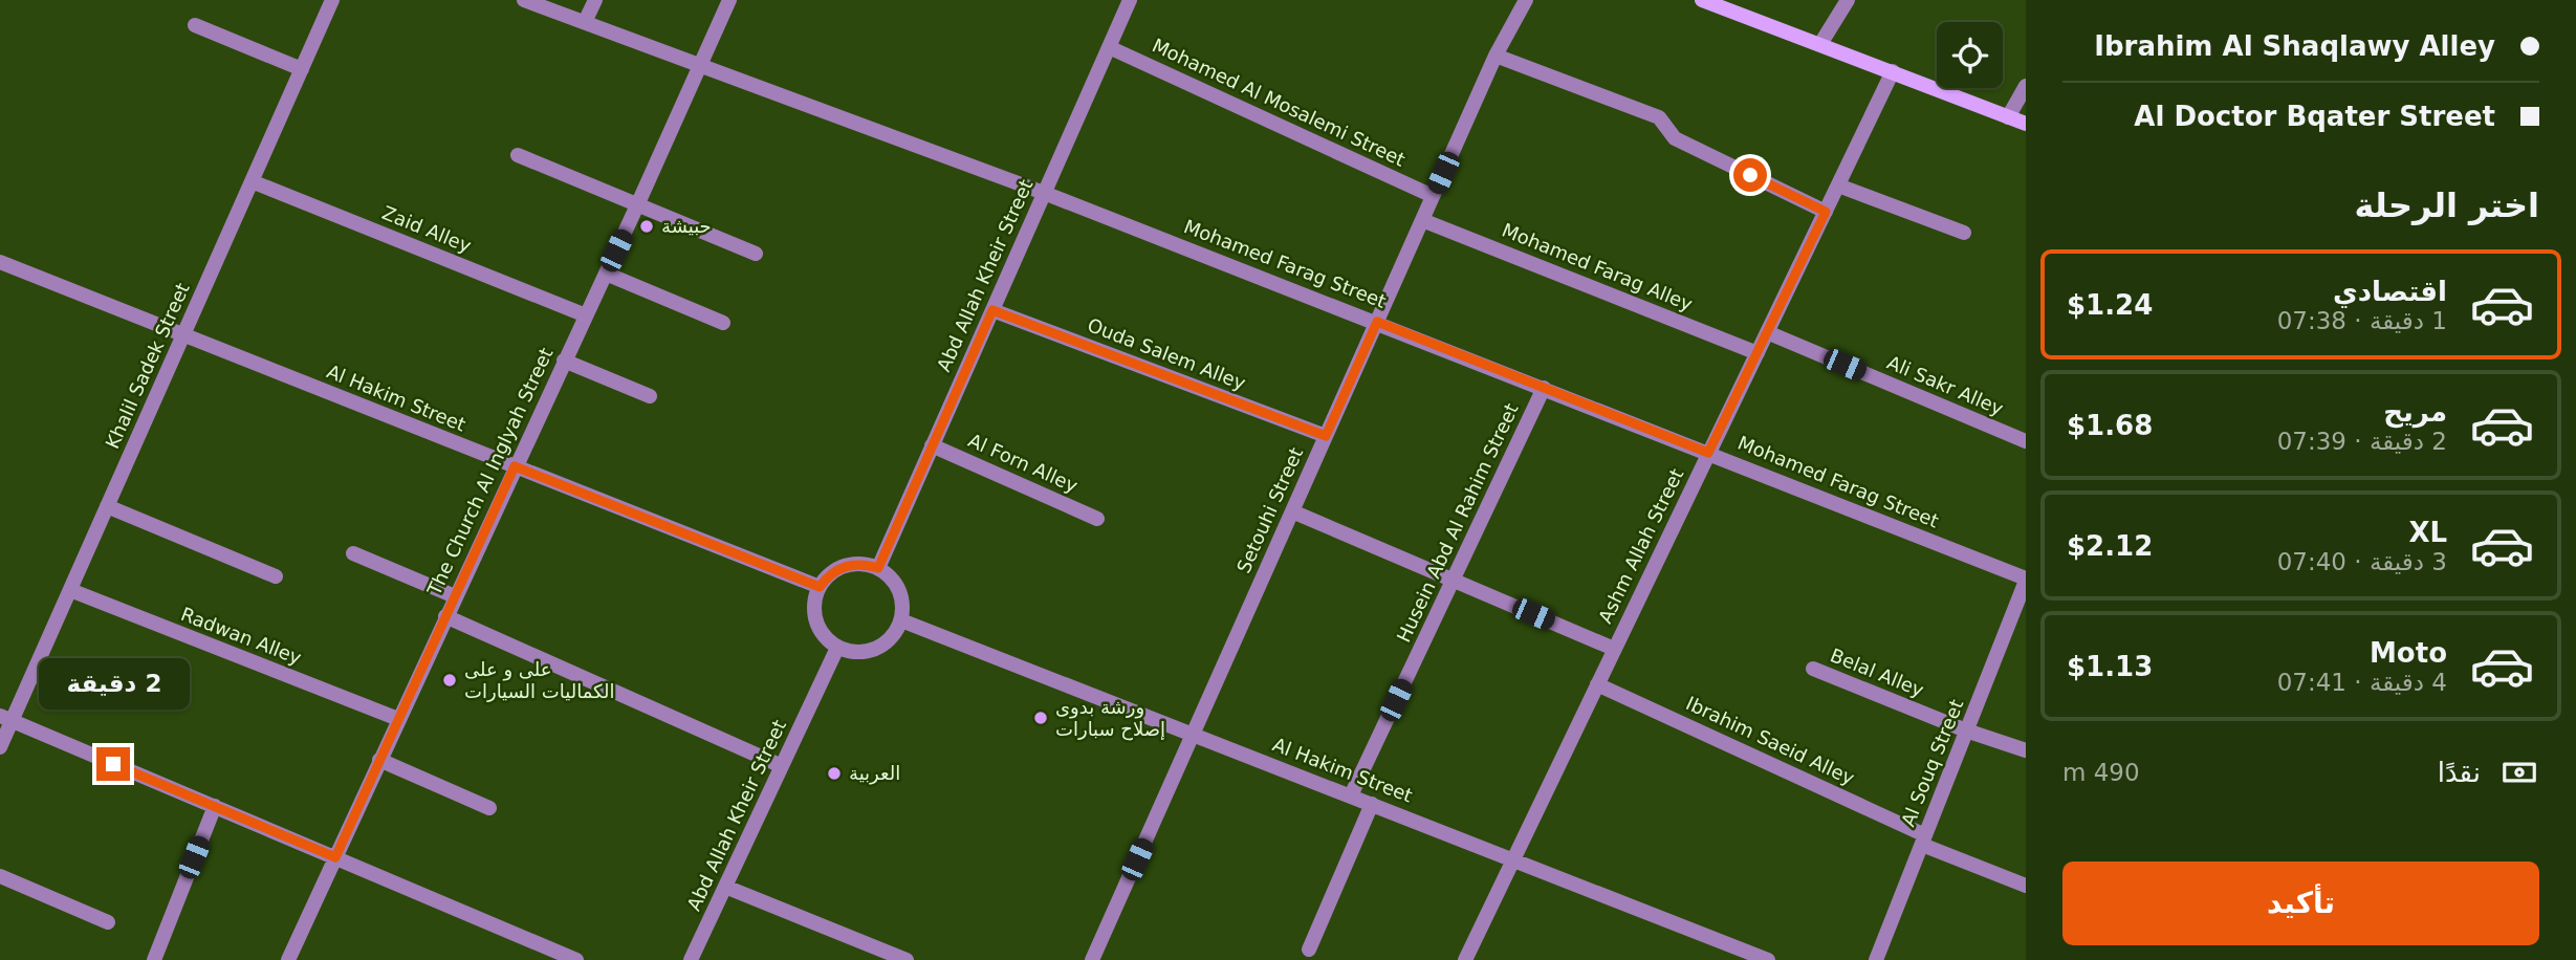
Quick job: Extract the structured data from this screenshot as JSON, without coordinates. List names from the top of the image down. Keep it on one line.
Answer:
{"streets":{"street":["Mohamed Al Mosalemi Street","Zaid Alley","Mohamed Farag Street","Mohamed Farag Alley","Abd Allah Kheir Street","Ouda Salem Alley","Khalil Sadek Street","Ali Sakr Alley","Al Hakim Street","Al Forn Alley","The Church Al Inglyah Street","Setouhi Street","Husein Abd Al Rahim Street","Ashm Allah Street","Radwan Alley","Belal Alley","Ibrahim Saeid Alley","Al Souq Street"]},"crossings":[["Mohamed Al Mosalemi Street","Abd Allah Kheir Street"],["Mohamed Al Mosalemi Street","Setouhi Street"],["Zaid Alley","Khalil Sadek Street"],["Zaid Alley","The Church Al Inglyah Street"],["Mohamed Farag Street","Abd Allah Kheir Street"],["Mohamed Farag Street","The Church Al Inglyah Street"],["Mohamed Farag Street","Setouhi Street"],["Mohamed Farag Street","Husein Abd Al Rahim Street"],["Mohamed Farag Street","Ashm Allah Street"],["Mohamed Farag Street","Al Souq Street"],["Mohamed Farag Alley","Setouhi Street"],["Mohamed Farag Alley","Ashm Allah Street"],["Abd Allah Kheir Street","Ouda Salem Alley"],["Abd Allah Kheir Street","Al Hakim Street"],["Abd Allah Kheir Street","Al Forn Alley"],["Ouda Salem Alley","Setouhi Street"],["Khalil Sadek Street","Al Hakim Street"],["Khalil Sadek Street","Radwan Alley"],["Ali Sakr Alley","Ashm Allah Street"],["Al Hakim Street","The Church Al Inglyah Street"],["Al Hakim Street","Setouhi Street"],["Al Hakim Street","Husein Abd Al Rahim Street"],["Al Hakim Street","Ashm Allah Street"],["The Church Al Inglyah Street","Radwan Alley"],["Ashm Allah Street","Ibrahim Saeid Alley"],["Belal Alley","Al Souq Street"],["Ibrahim Saeid Alley","Al Souq Street"]],"places":["حبيشة","على و على الكماليات السيارات","ورشة بدوى إصلاح سبارات","العربية"],"page":{"banner":["Ibrahim Al Shaqlawy Alley","Al Doctor Bqater Street"],"heading":"اختر الرحلة","list":[{"name":"اقتصادي","note":"1 دقيقة · 07:38","value":"$1.24"},{"name":"مريح","note":"2 دقيقة · 07:39","value":"$1.68"},{"name":"XL","note":"3 دقيقة · 07:40","value":"$2.12"},{"name":"Moto","note":"4 دقيقة · 07:41","value":"$1.13"}],"bubble":"2 دقيقة","pay":["نقدًا","490 m"],"buttons":"تأكيد"}}
